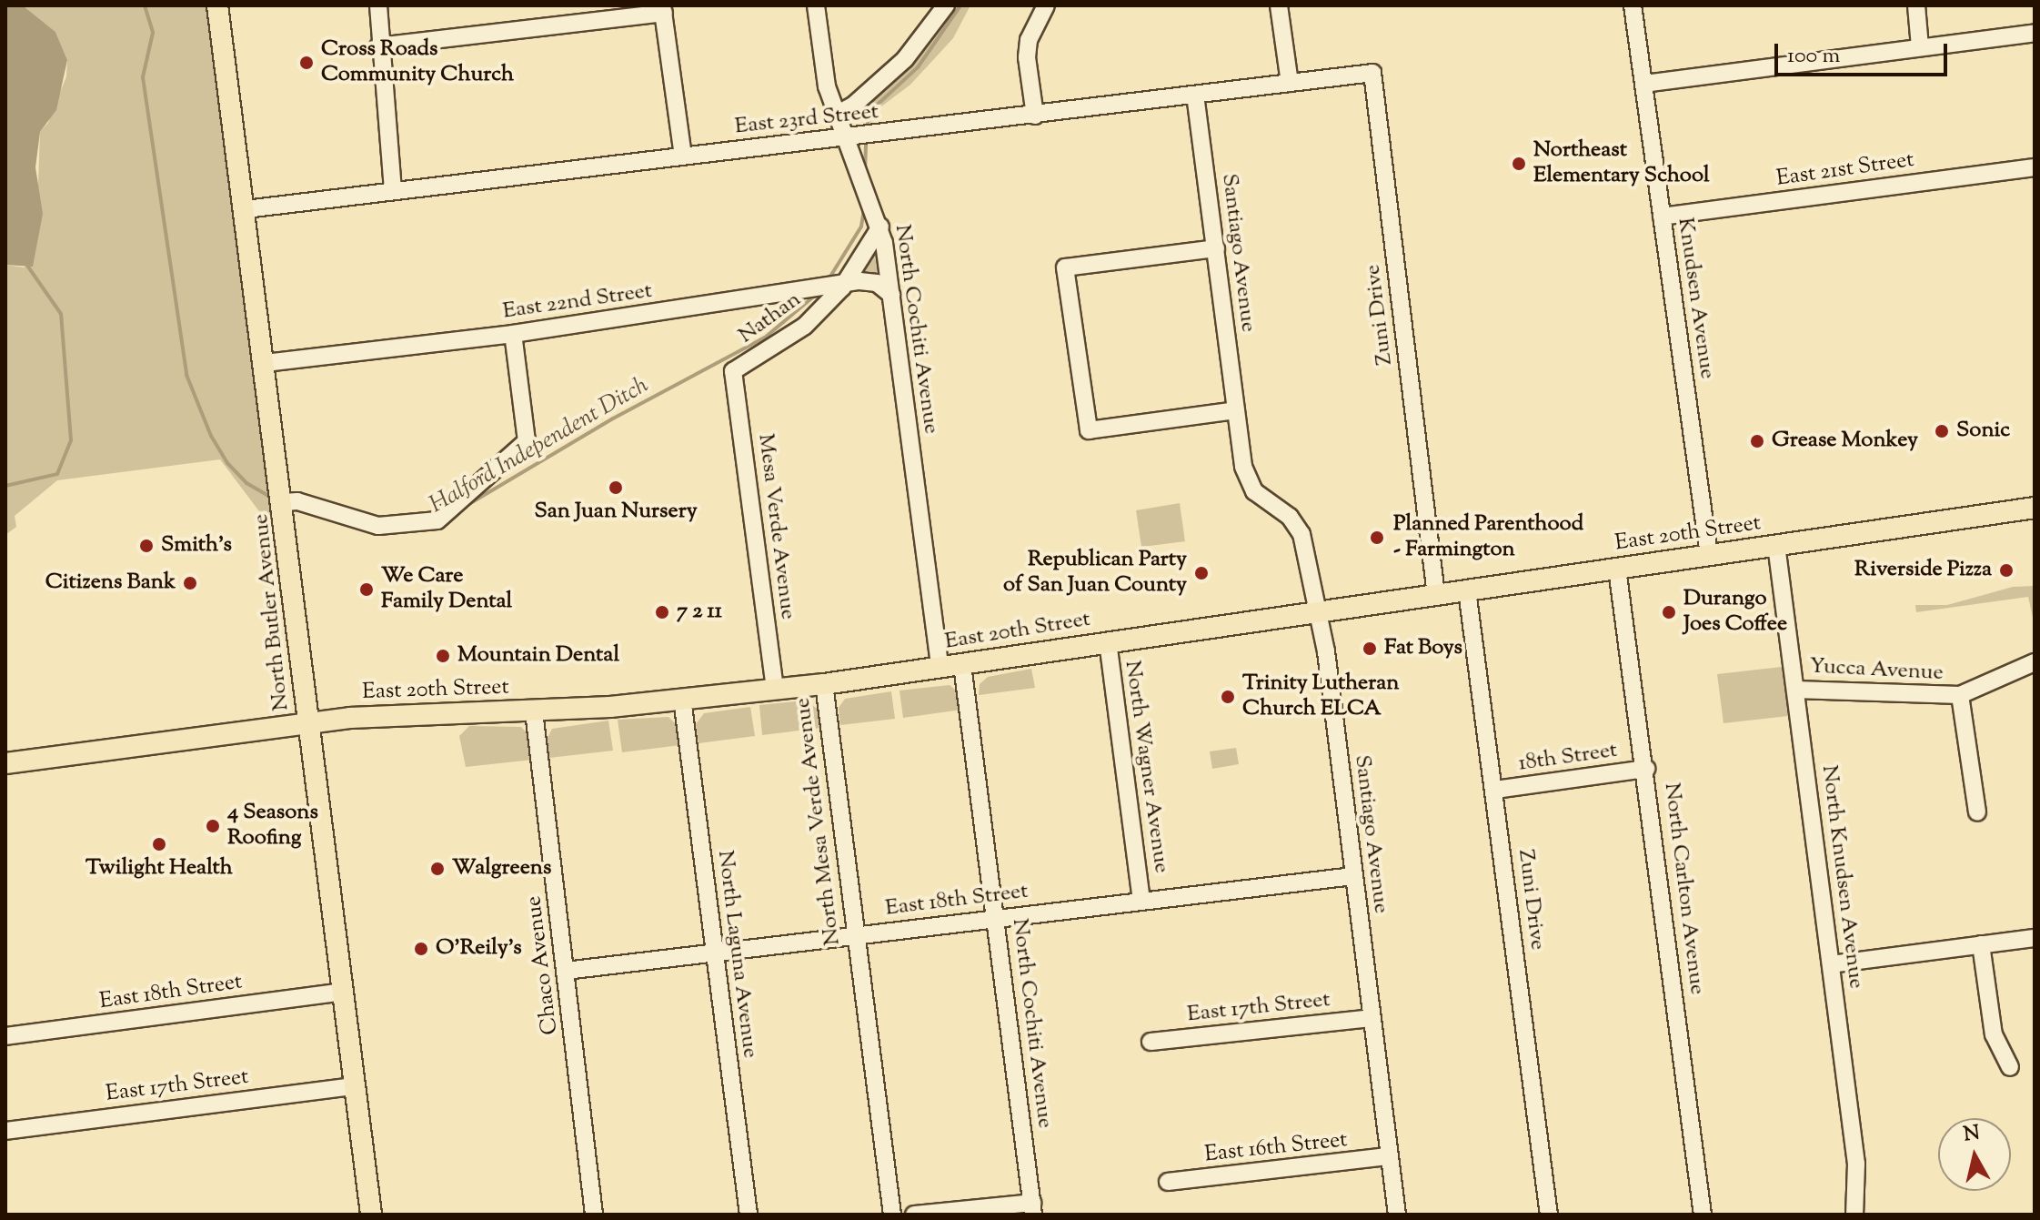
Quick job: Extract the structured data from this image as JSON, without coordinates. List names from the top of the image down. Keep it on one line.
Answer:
{"streets":{"main road":["East 20th Street","North Butler Avenue"],"street":["East 23rd Street","East 21st Street","Santiago Avenue","Knudsen Avenue","East 22nd Street","Zuni Drive","Nathan","North Cochiti Avenue","Mesa Verde Avenue","Yucca Avenue","18th Street","North Wagner Avenue","North Mesa Verde Avenue","North Knudsen Avenue","North Carlton Avenue","East 18th Street","North Laguna Avenue","Chaco Avenue","East 17th Street","East 16th Street"]},"crossings":[["East 23rd Street","Santiago Avenue"],["East 23rd Street","Zuni Drive"],["East 23rd Street","North Cochiti Avenue"],["East 23rd Street","North Butler Avenue"],["East 21st Street","Knudsen Avenue"],["Santiago Avenue","East 20th Street"],["Santiago Avenue","East 18th Street"],["Santiago Avenue","East 17th Street"],["Santiago Avenue","East 16th Street"],["Knudsen Avenue","East 20th Street"],["East 22nd Street","Nathan"],["East 22nd Street","North Cochiti Avenue"],["East 22nd Street","North Butler Avenue"],["Zuni Drive","East 20th Street"],["Zuni Drive","18th Street"],["Nathan","North Cochiti Avenue"],["Nathan","Mesa Verde Avenue"],["North Cochiti Avenue","East 20th Street"],["North Cochiti Avenue","East 18th Street"],["Mesa Verde Avenue","East 20th Street"],["East 20th Street","North Butler Avenue"],["East 20th Street","North Wagner Avenue"],["East 20th Street","North Mesa Verde Avenue"],["East 20th Street","North Knudsen Avenue"],["East 20th Street","North Carlton Avenue"],["East 20th Street","North Laguna Avenue"],["East 20th Street","Chaco Avenue"],["North Butler Avenue","East 18th Street"],["North Butler Avenue","East 17th Street"],["Yucca Avenue","North Knudsen Avenue"],["18th Street","North Carlton Avenue"],["North Wagner Avenue","East 18th Street"],["North Mesa Verde Avenue","East 18th Street"],["East 18th Street","North Laguna Avenue"],["East 18th Street","Chaco Avenue"]],"water":["Halford Independent Ditch"],"places":["Cross Roads Community Church","Northeast Elementary School","Sonic","Grease Monkey","San Juan Nursery","Planned Parenthood - Farmington","Smith's","Riverside Pizza","Republican Party of San Juan County","Citizens Bank","We Care Family Dental","7 2 11","Durango Joes Coffee","Fat Boys","Mountain Dental","Trinity Lutheran Church ELCA","4 Seasons Roofing","Twilight Health","Walgreens","O'Reily's"],"scale_bar":"100 m","north":"top"}
